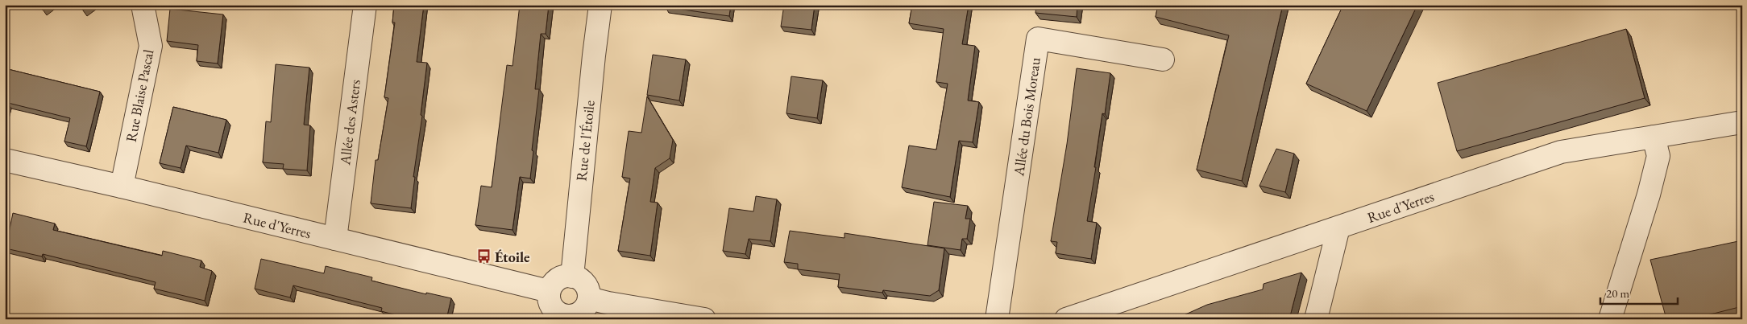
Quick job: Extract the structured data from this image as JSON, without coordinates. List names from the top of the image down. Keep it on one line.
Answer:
{"streets":{"street":["Rue Blaise Pascal","Allée du Bois Moreau","Allée des Asters","Rue de l'Étoile","Rue d'Yerres"]},"crossings":[["Rue Blaise Pascal","Rue d'Yerres"],["Allée des Asters","Rue d'Yerres"],["Rue de l'Étoile","Rue d'Yerres"]],"places":{"bus stop":["Étoile"]},"scale_bar":"20 m"}
